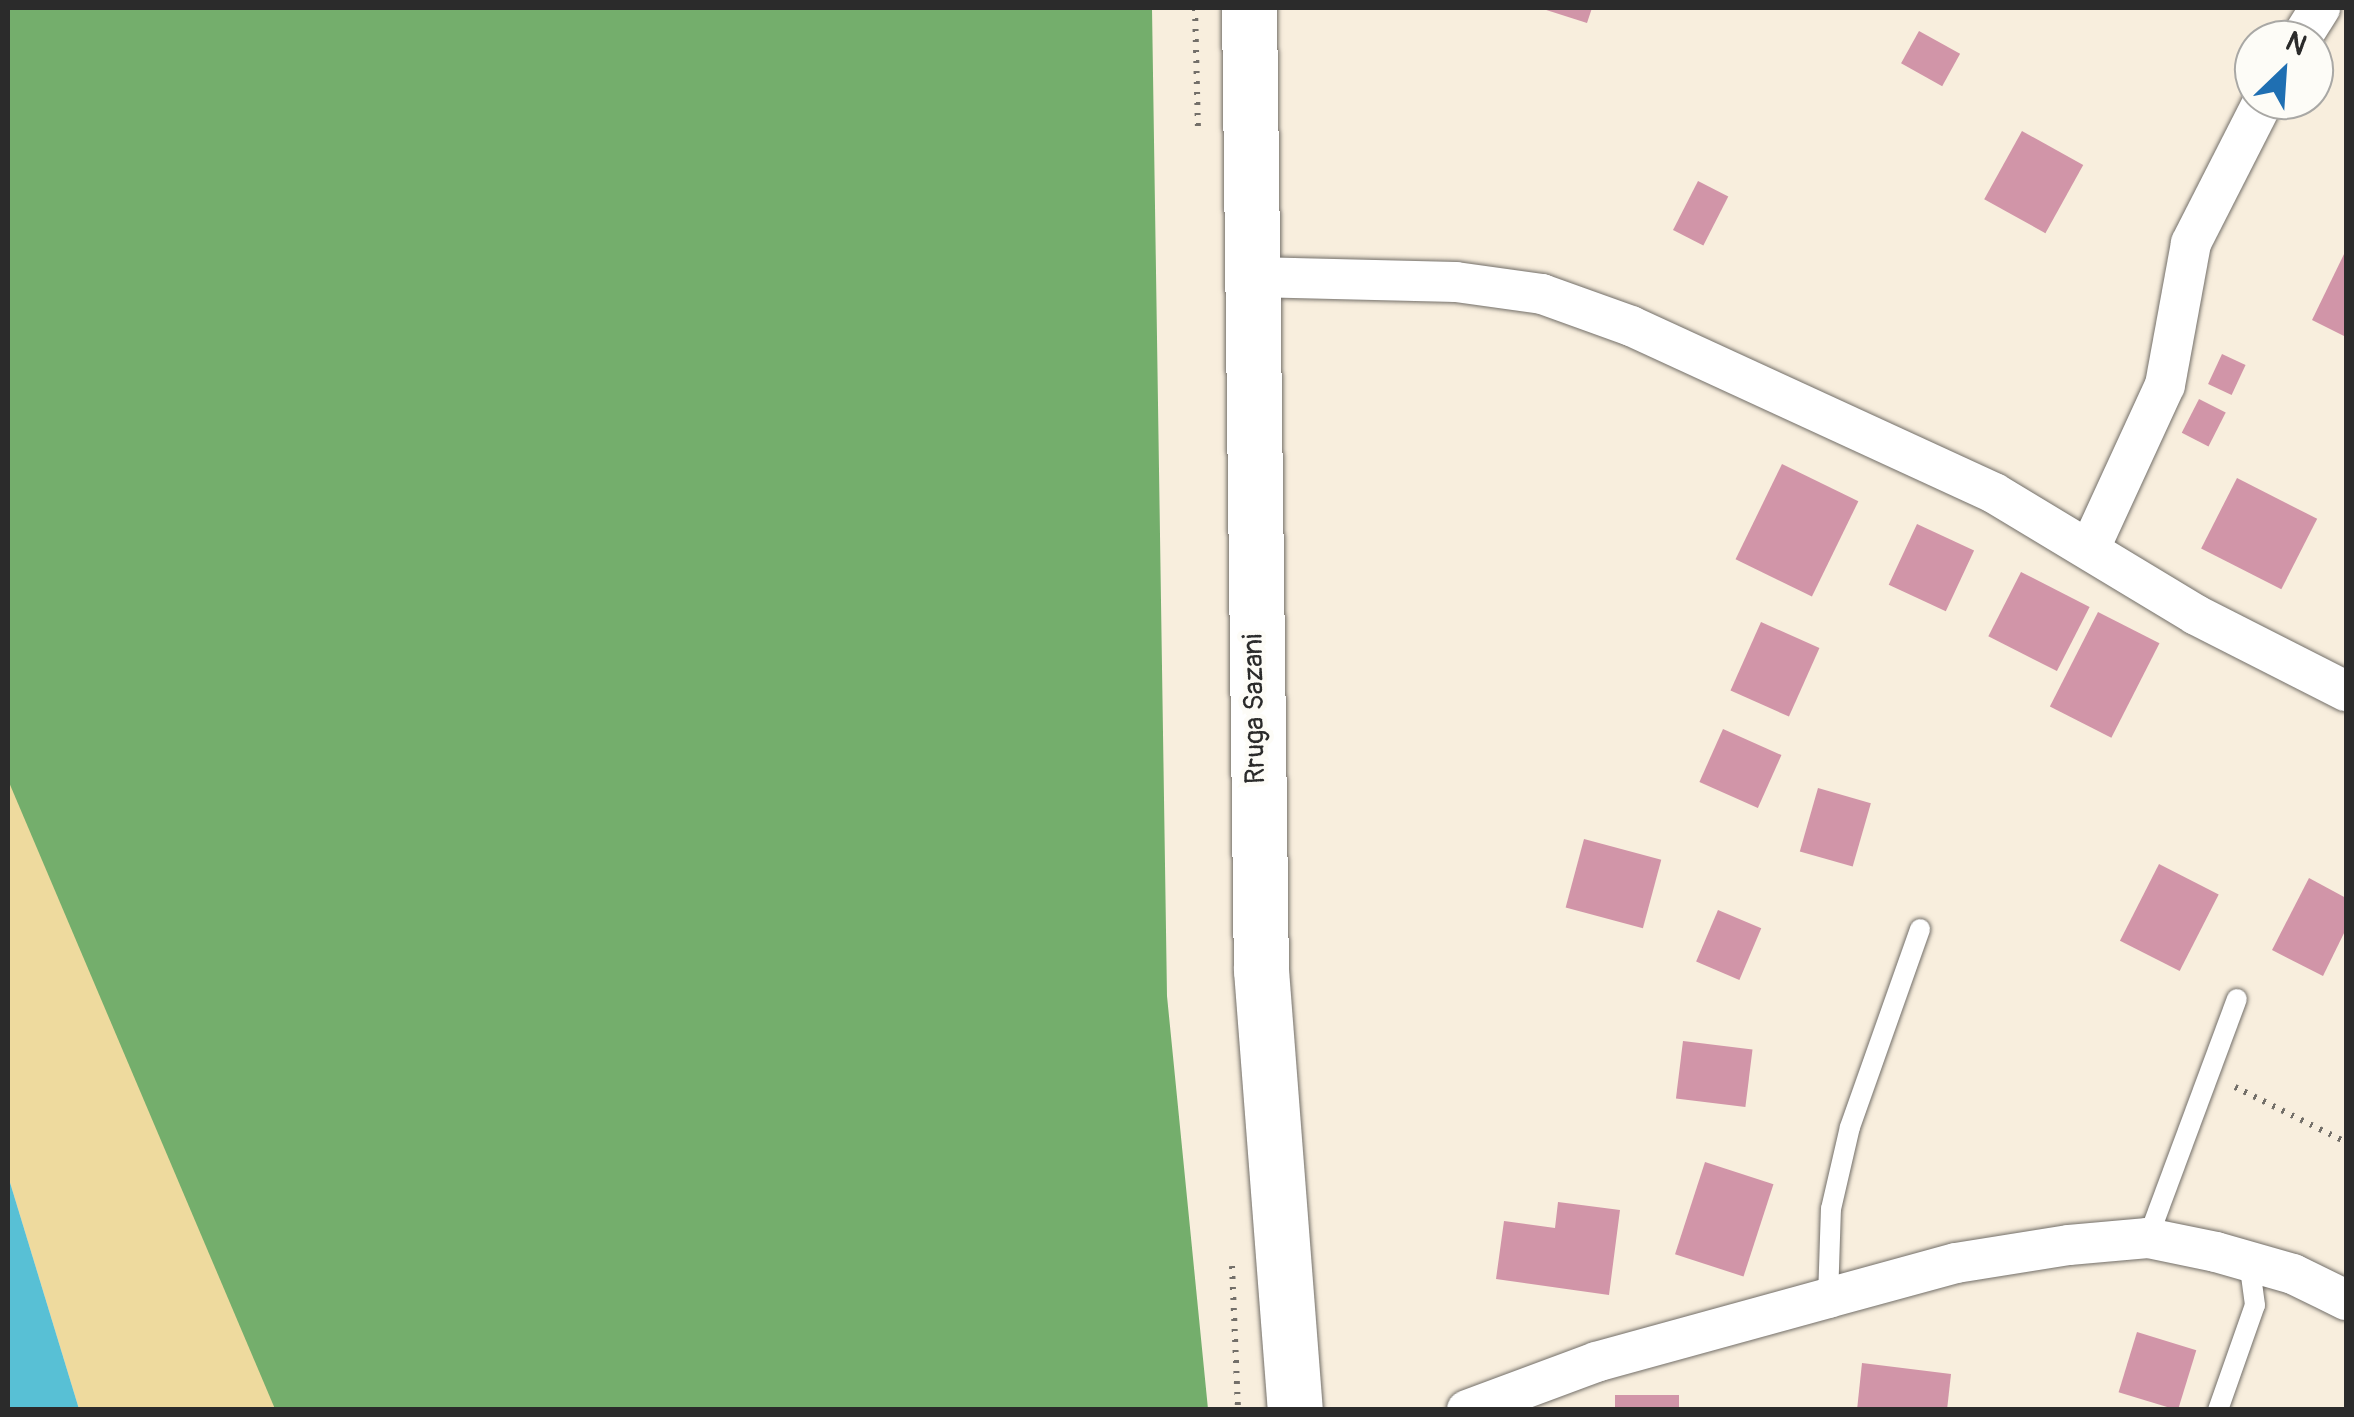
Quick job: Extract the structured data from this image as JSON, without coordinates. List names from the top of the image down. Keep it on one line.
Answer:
{"streets":{"main road":["Rruga Sazani"]},"north":"top right"}
